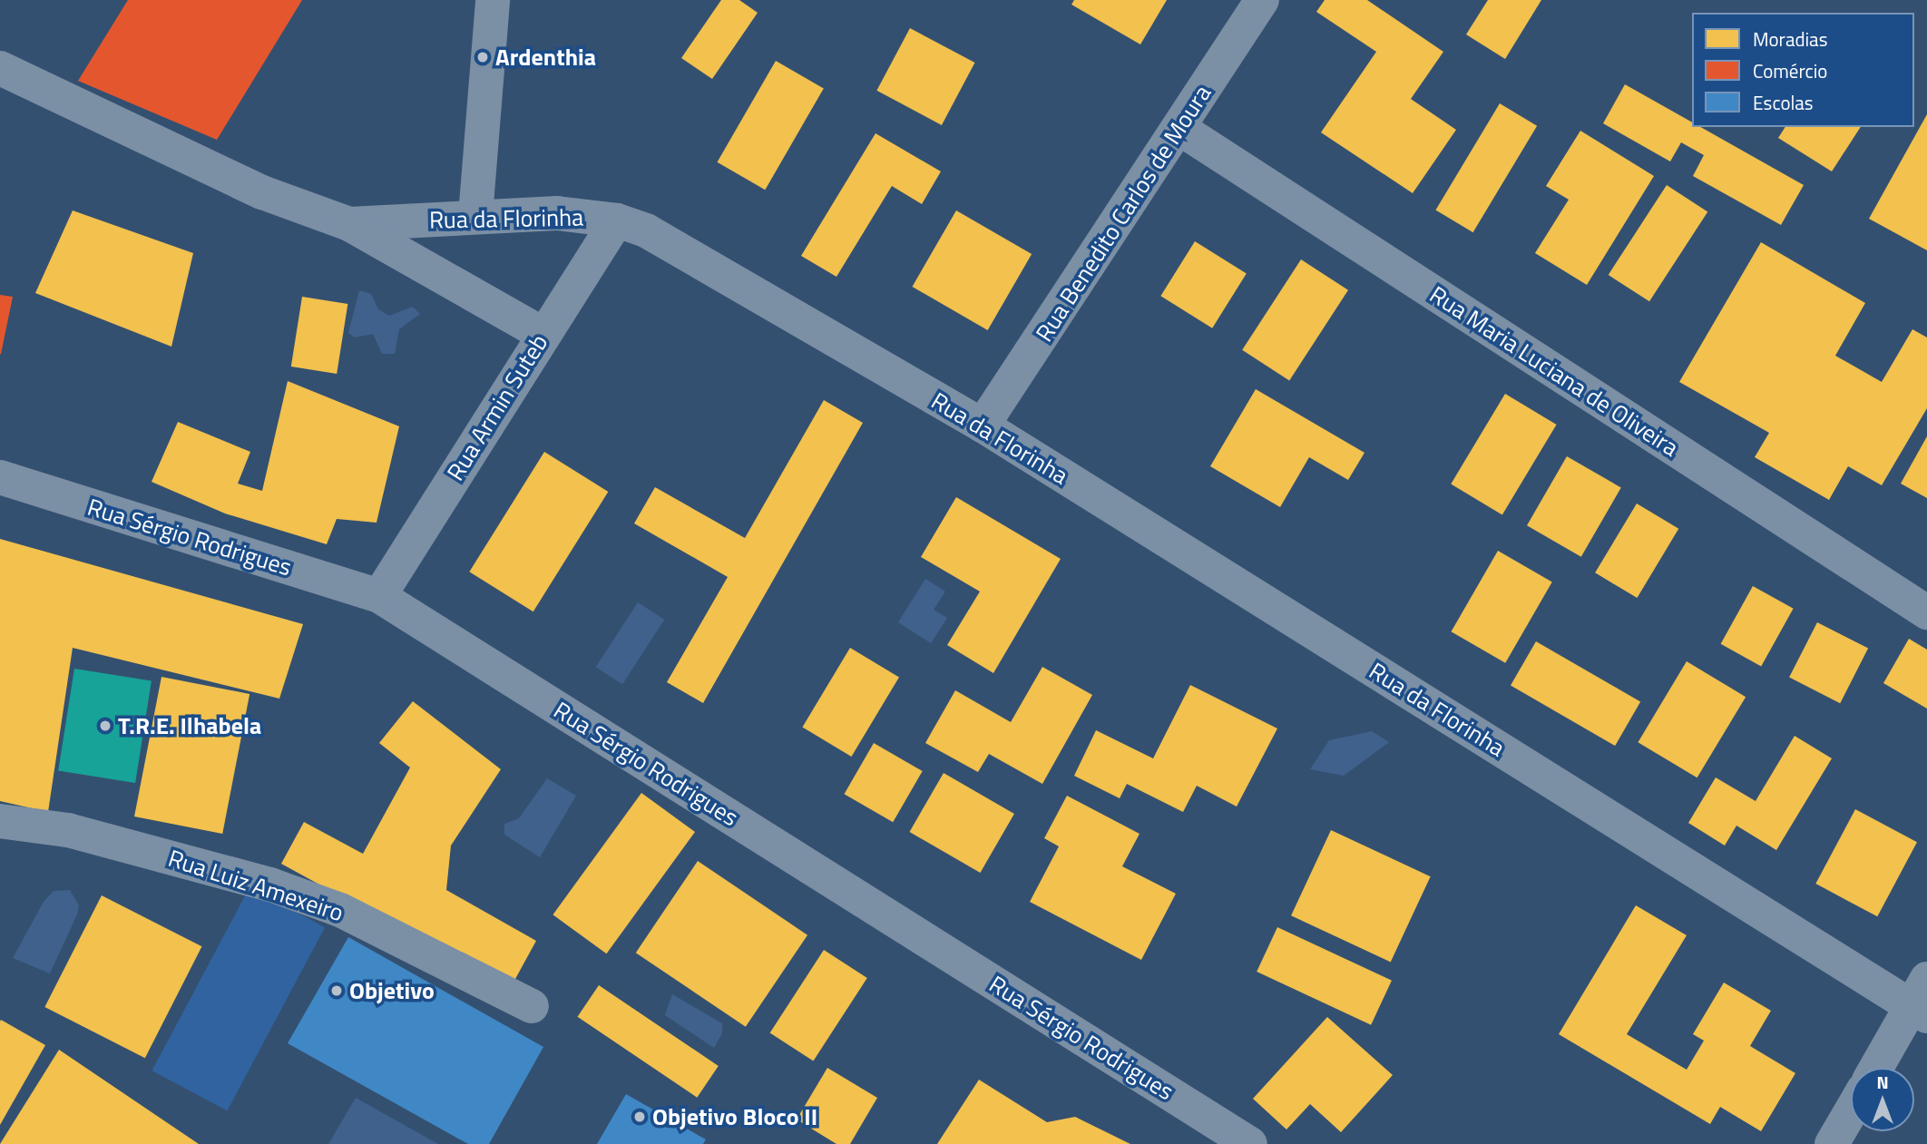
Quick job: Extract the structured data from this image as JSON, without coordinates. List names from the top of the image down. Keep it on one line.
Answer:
{"streets":{"street":["Rua Benedito Carlos de Moura","Rua da Florinha","Rua Maria Luciana de Oliveira","Rua Armin Suteb","Rua Sérgio Rodrigues","Rua Luiz Amexeiro"]},"crossings":[["Rua Benedito Carlos de Moura","Rua da Florinha"],["Rua Benedito Carlos de Moura","Rua Maria Luciana de Oliveira"],["Rua da Florinha","Rua Armin Suteb"],["Rua Armin Suteb","Rua Sérgio Rodrigues"]],"places":["Ardenthia","T.R.E. Ilhabela","Objetivo","Objetivo Bloco II"],"legend":["Moradias","Comércio","Escolas"],"north":"top"}
